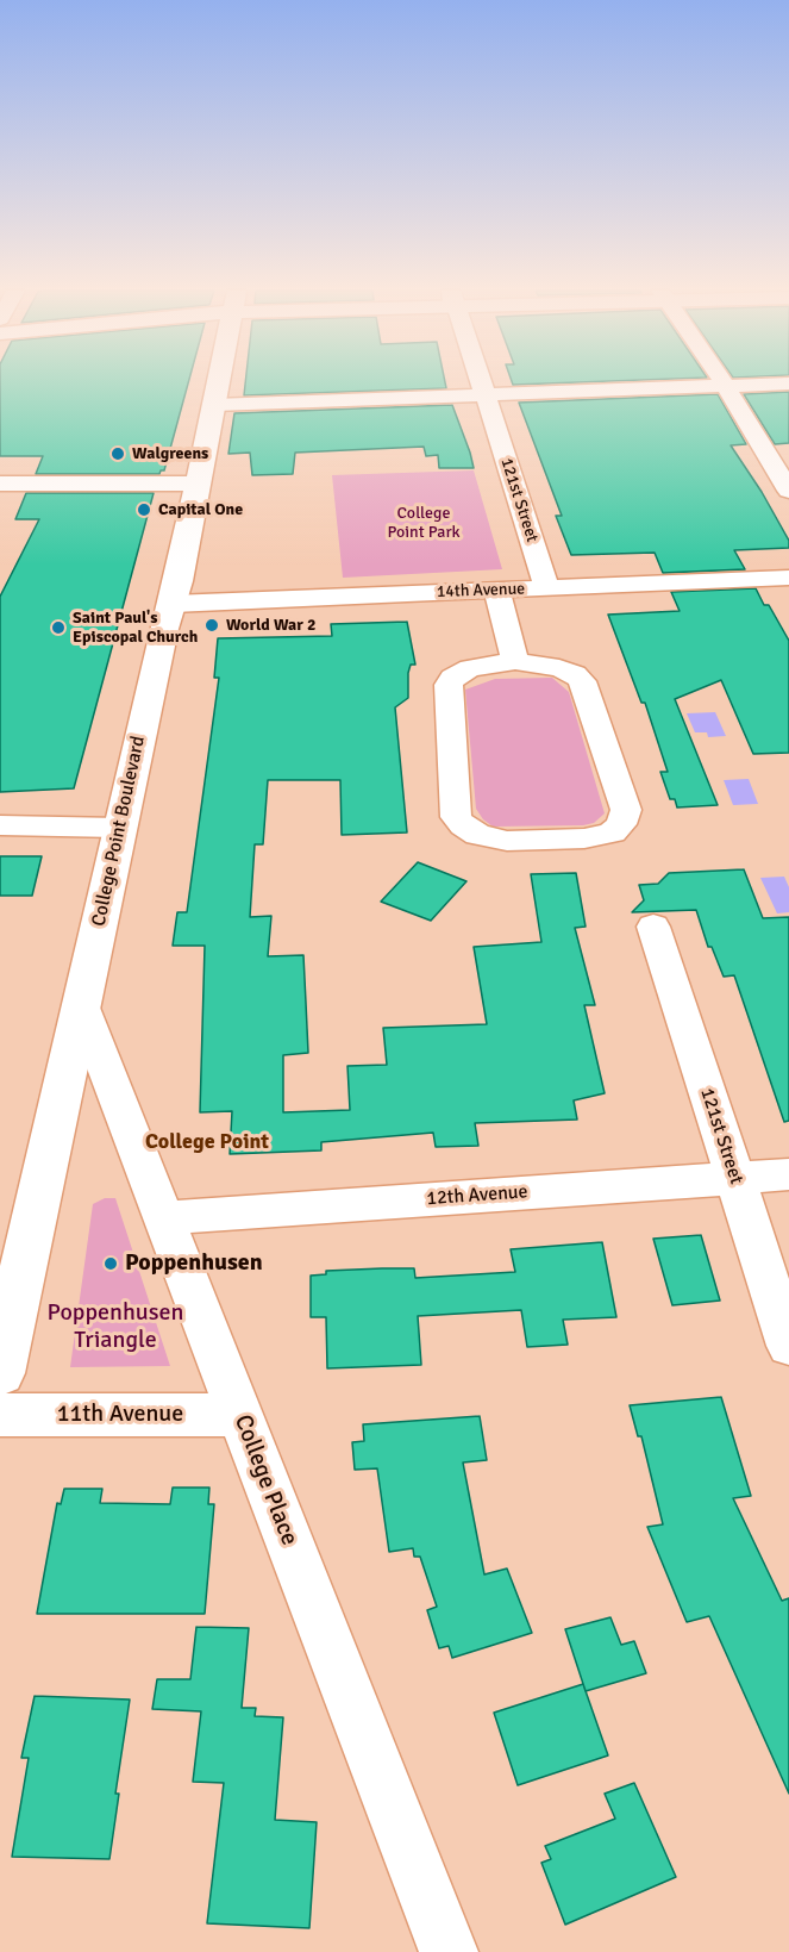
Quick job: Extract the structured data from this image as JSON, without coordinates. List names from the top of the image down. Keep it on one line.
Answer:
{"streets":{"street":["121st Street","14th Avenue","College Point Boulevard","12th Avenue","11th Avenue","College Place"]},"crossings":[["121st Street","14th Avenue"],["121st Street","12th Avenue"],["14th Avenue","College Point Boulevard"],["College Point Boulevard","College Place"],["12th Avenue","College Place"],["11th Avenue","College Place"]],"districts":["College Point"],"parks":["College Point Park","Poppenhusen Triangle"],"places":["Walgreens","Capital One","World War 2","Saint Paul's Episcopal Church","Poppenhusen"]}
